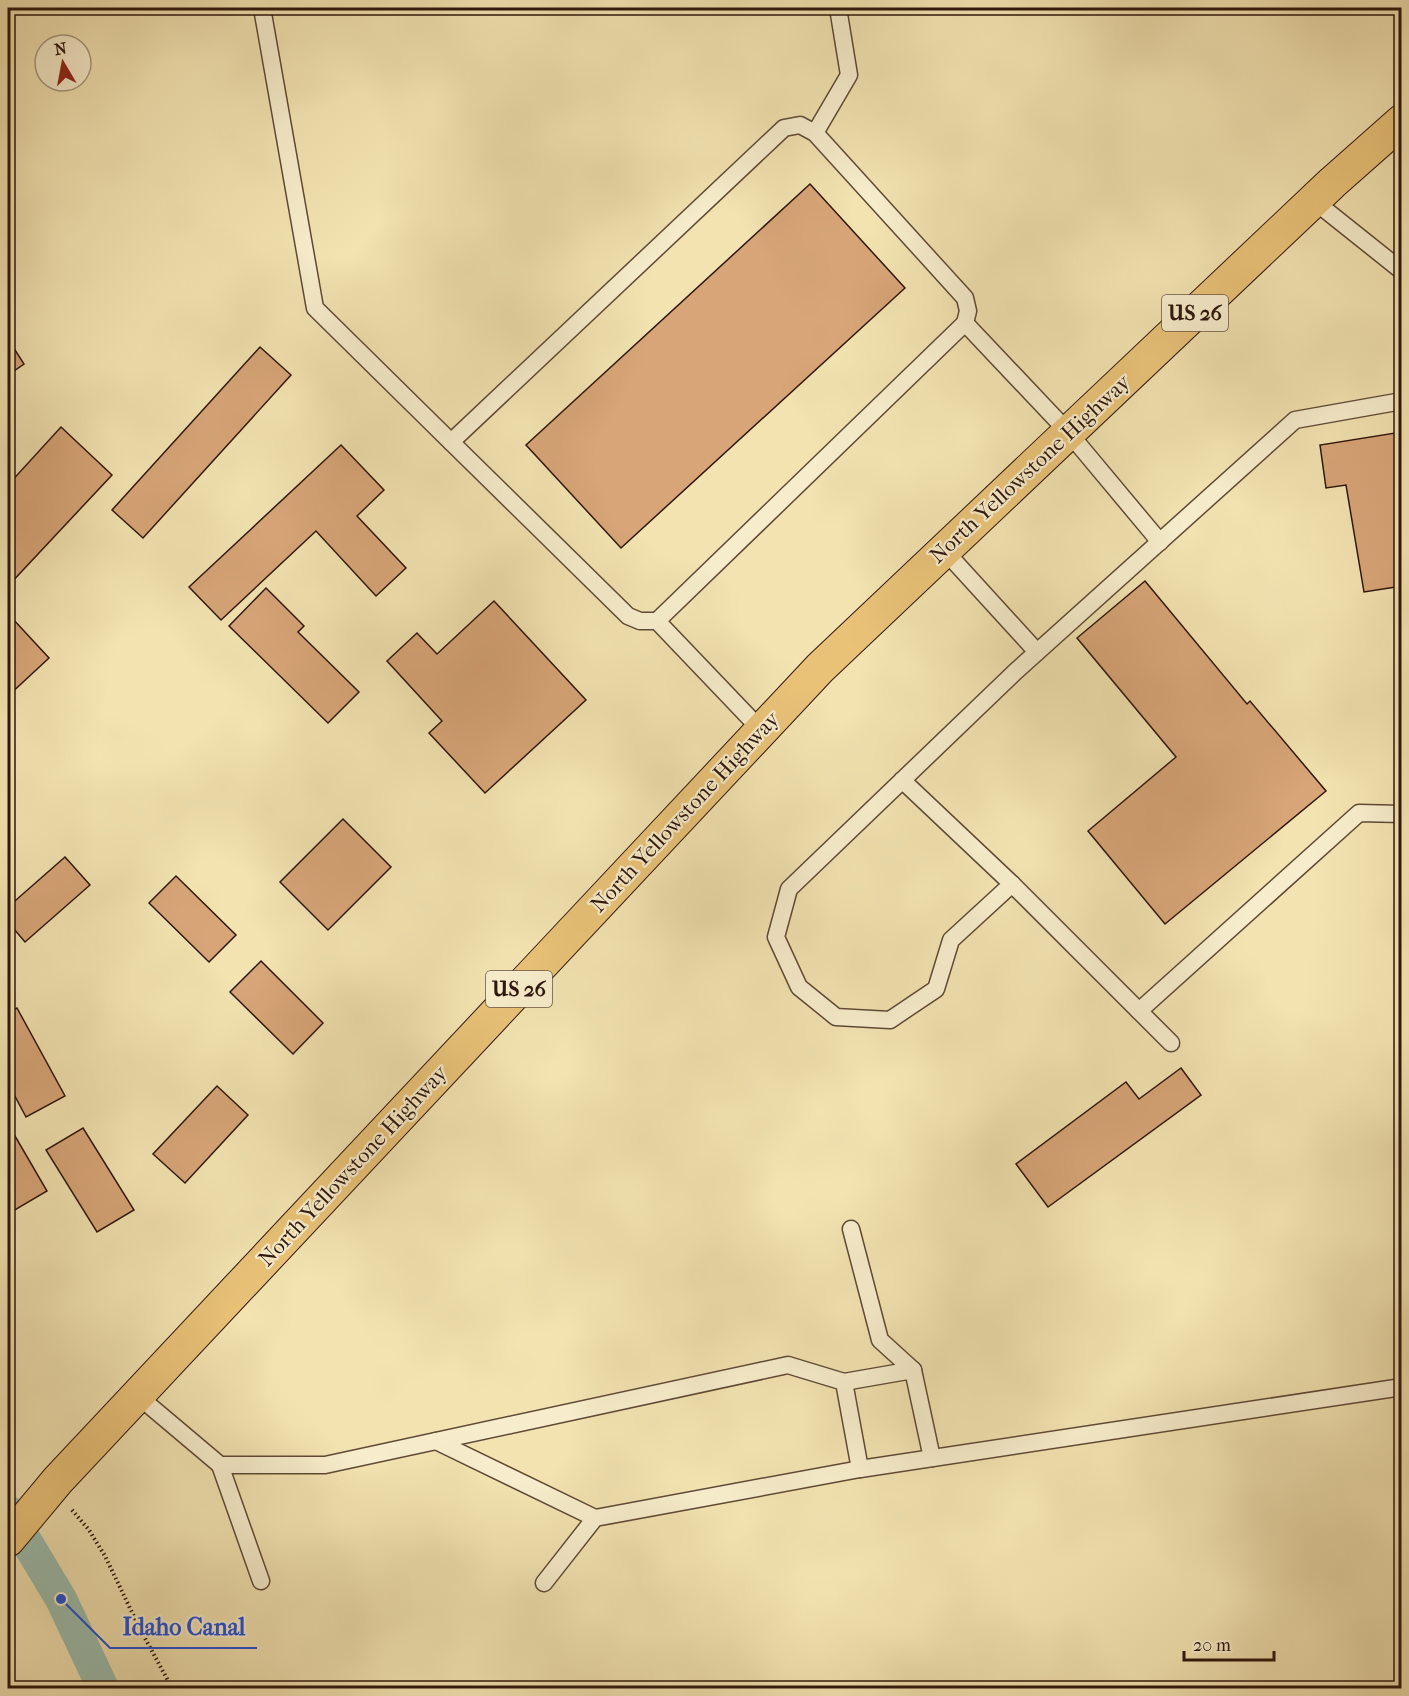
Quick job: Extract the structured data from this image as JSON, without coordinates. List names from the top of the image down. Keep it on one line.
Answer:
{"streets":{"highway":["US 26","North Yellowstone Highway"]},"places":["Idaho Canal"],"scale_bar":"20 m","north":"top"}
